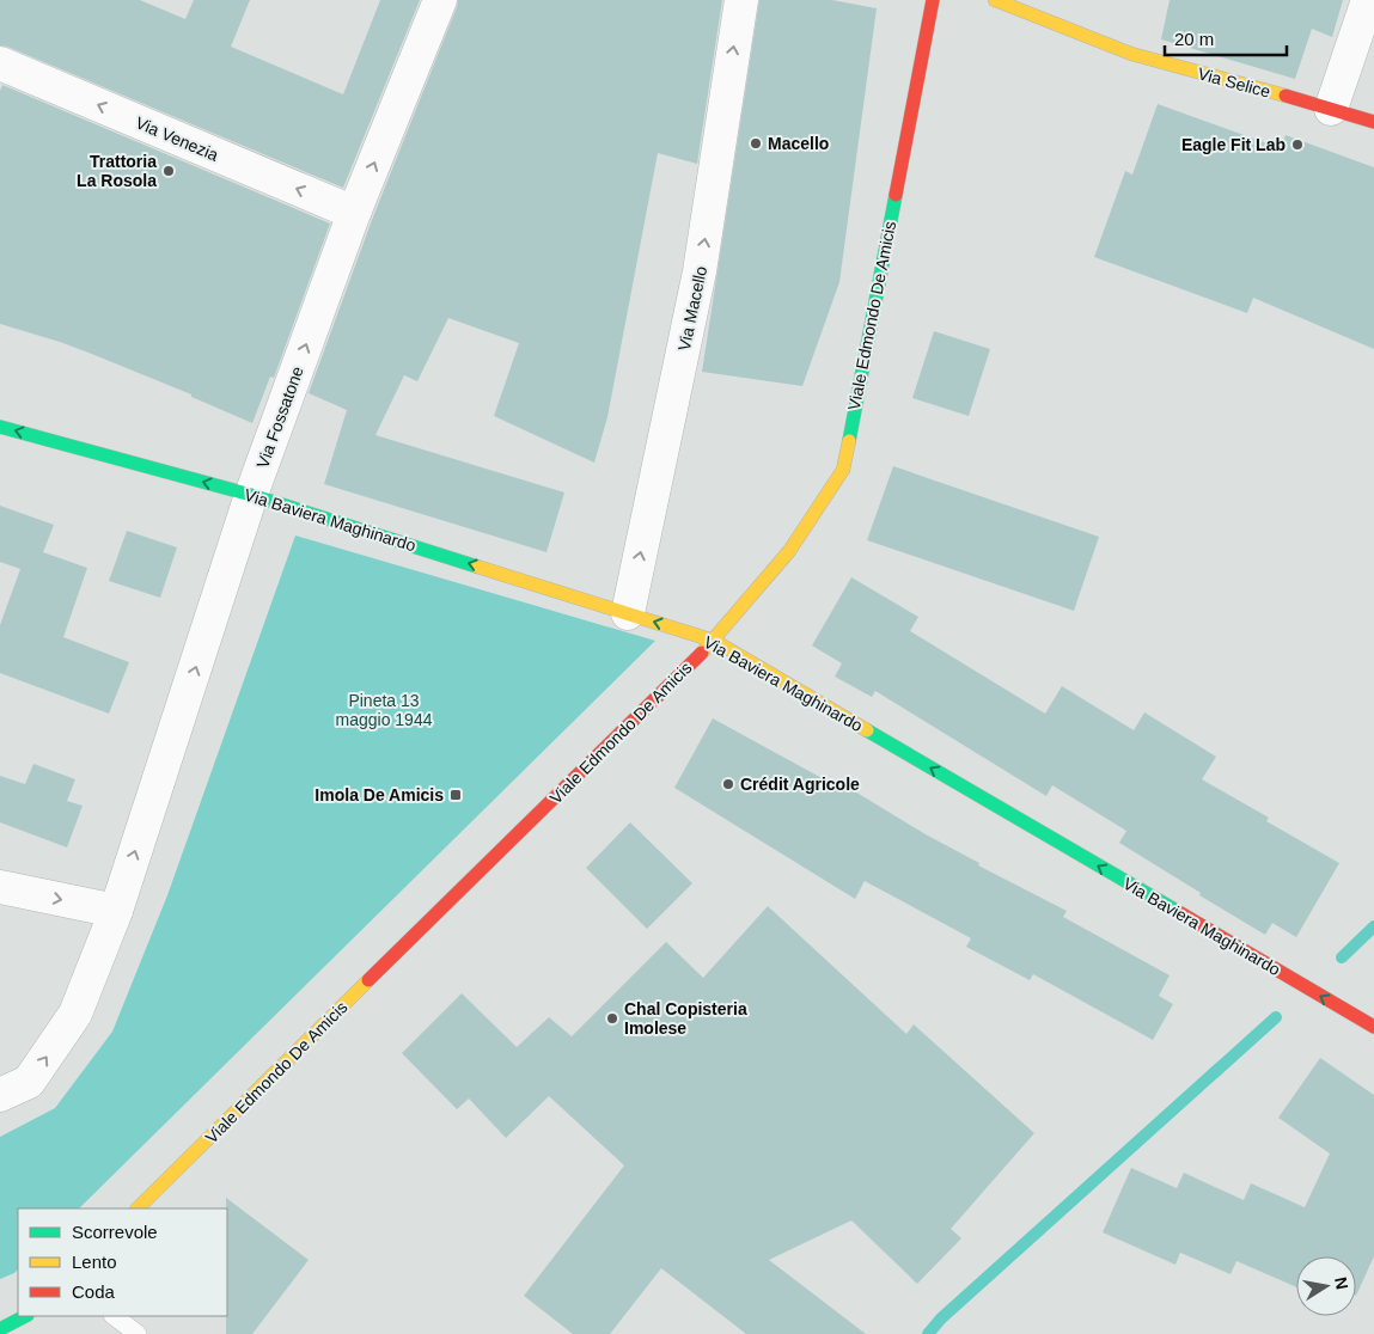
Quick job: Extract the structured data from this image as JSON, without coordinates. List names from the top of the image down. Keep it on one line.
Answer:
{"streets":{"street":["Via Selice","Via Venezia","Via Macello","Viale Edmondo De Amicis","Via Fossatone","Via Baviera Maghinardo"]},"crossings":[["Via Venezia","Via Fossatone"],["Via Macello","Via Baviera Maghinardo"],["Viale Edmondo De Amicis","Via Baviera Maghinardo"],["Via Fossatone","Via Baviera Maghinardo"]],"one_way":["Via Venezia","Via Macello","Via Fossatone","Via Baviera Maghinardo"],"parks":["Pineta 13 maggio 1944"],"places":{"other":["Macello","Eagle Fit Lab","Trattoria La Rosola","Crédit Agricole","Chal Copisteria Imolese"],"transit":["Imola De Amicis"]},"legend":["Scorrevole","Lento","Coda"],"scale_bar":"20 m","north":"right"}
